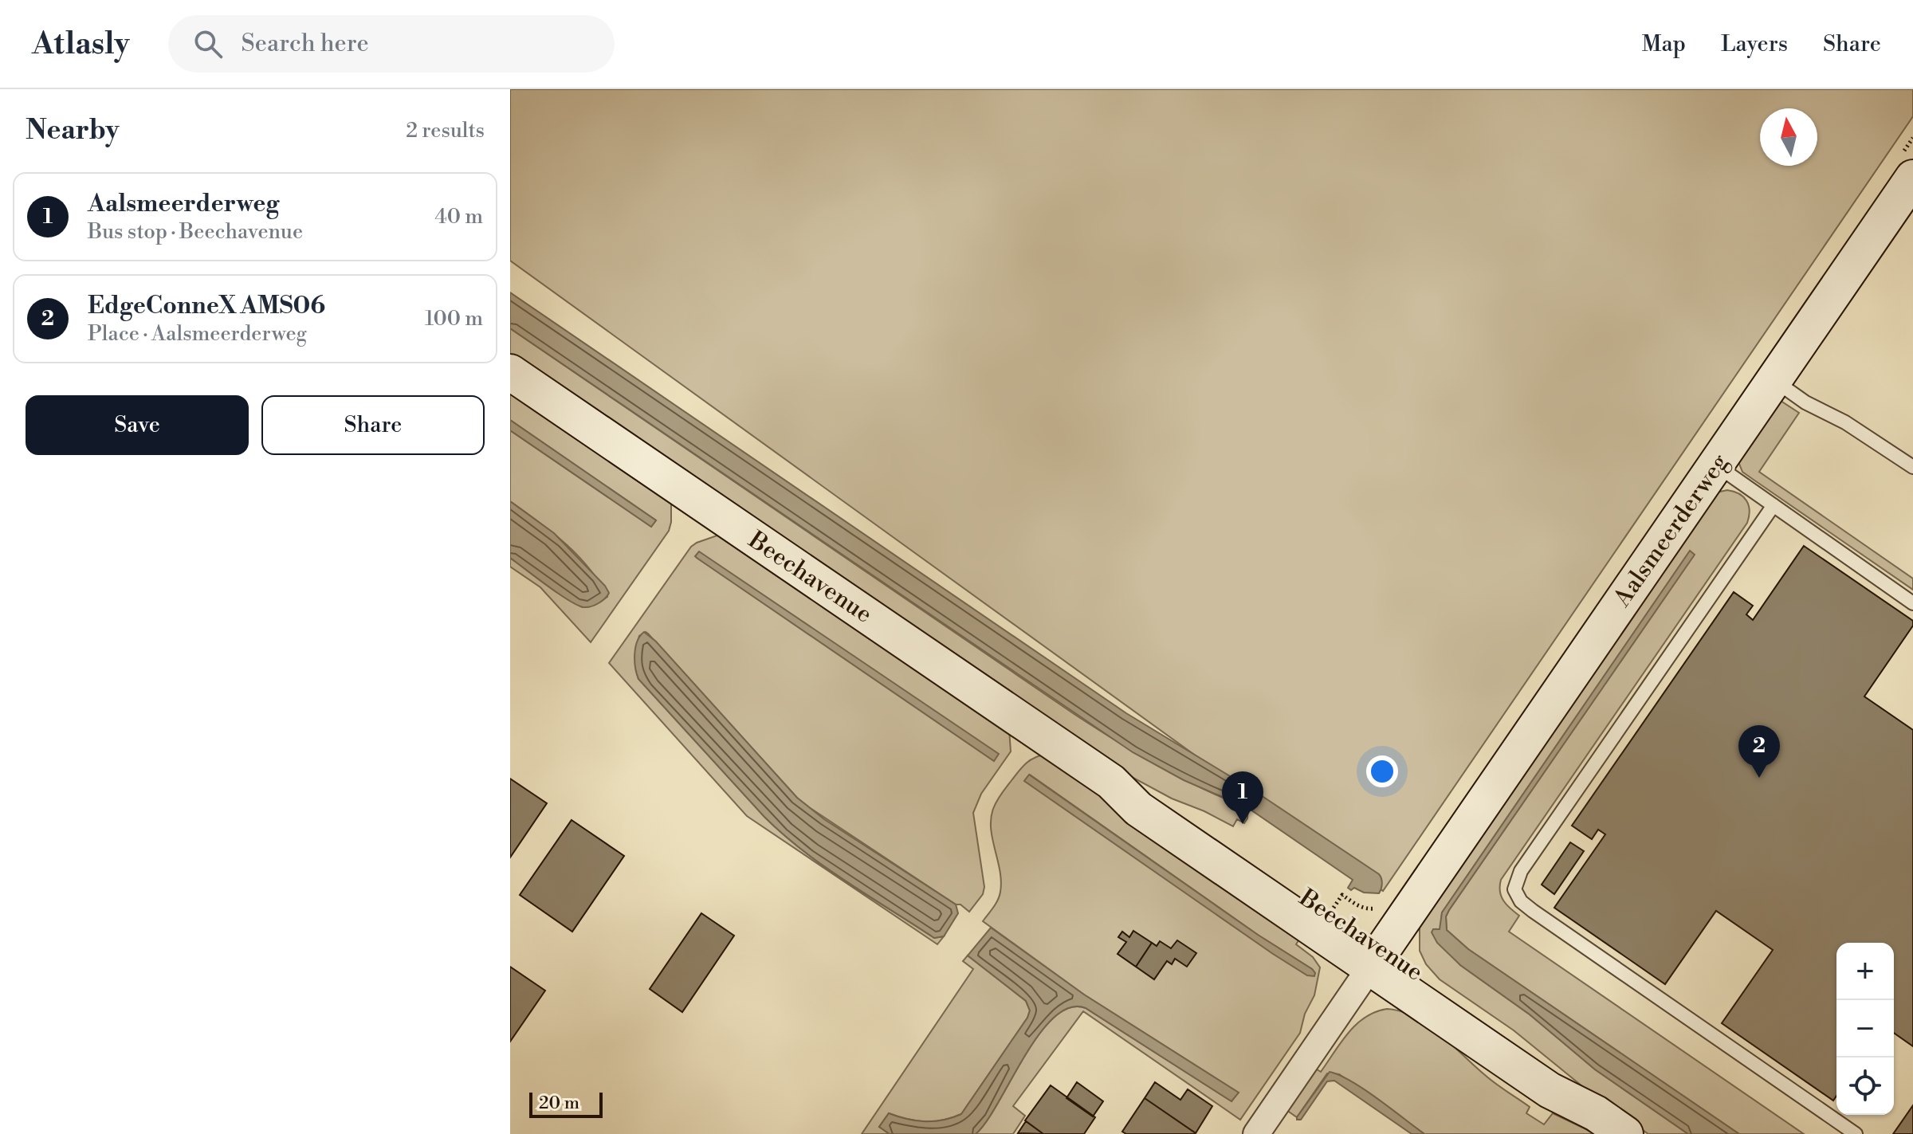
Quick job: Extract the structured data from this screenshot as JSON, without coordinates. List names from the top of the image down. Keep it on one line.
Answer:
{"streets":{"street":["Aalsmeerderweg","Beechavenue"]},"crossings":[["Aalsmeerderweg","Beechavenue"]],"scale_bar":"20 m","north":"top","page":{"header":"Atlasly","search":"Search here","nav":["Map","Layers","Share"],"heading":["Nearby","2 results"],"list":[{"mark":"1","name":"Aalsmeerderweg","note":"Bus stop · Beechavenue","value":"40 m"},{"mark":"2","name":"EdgeConneX AMS06","note":"Place · Aalsmeerderweg","value":"100 m"}],"buttons":["Save","Share"],"pins":["2","1"],"map_buttons":["+","−"],"scale":"20 m"}}
